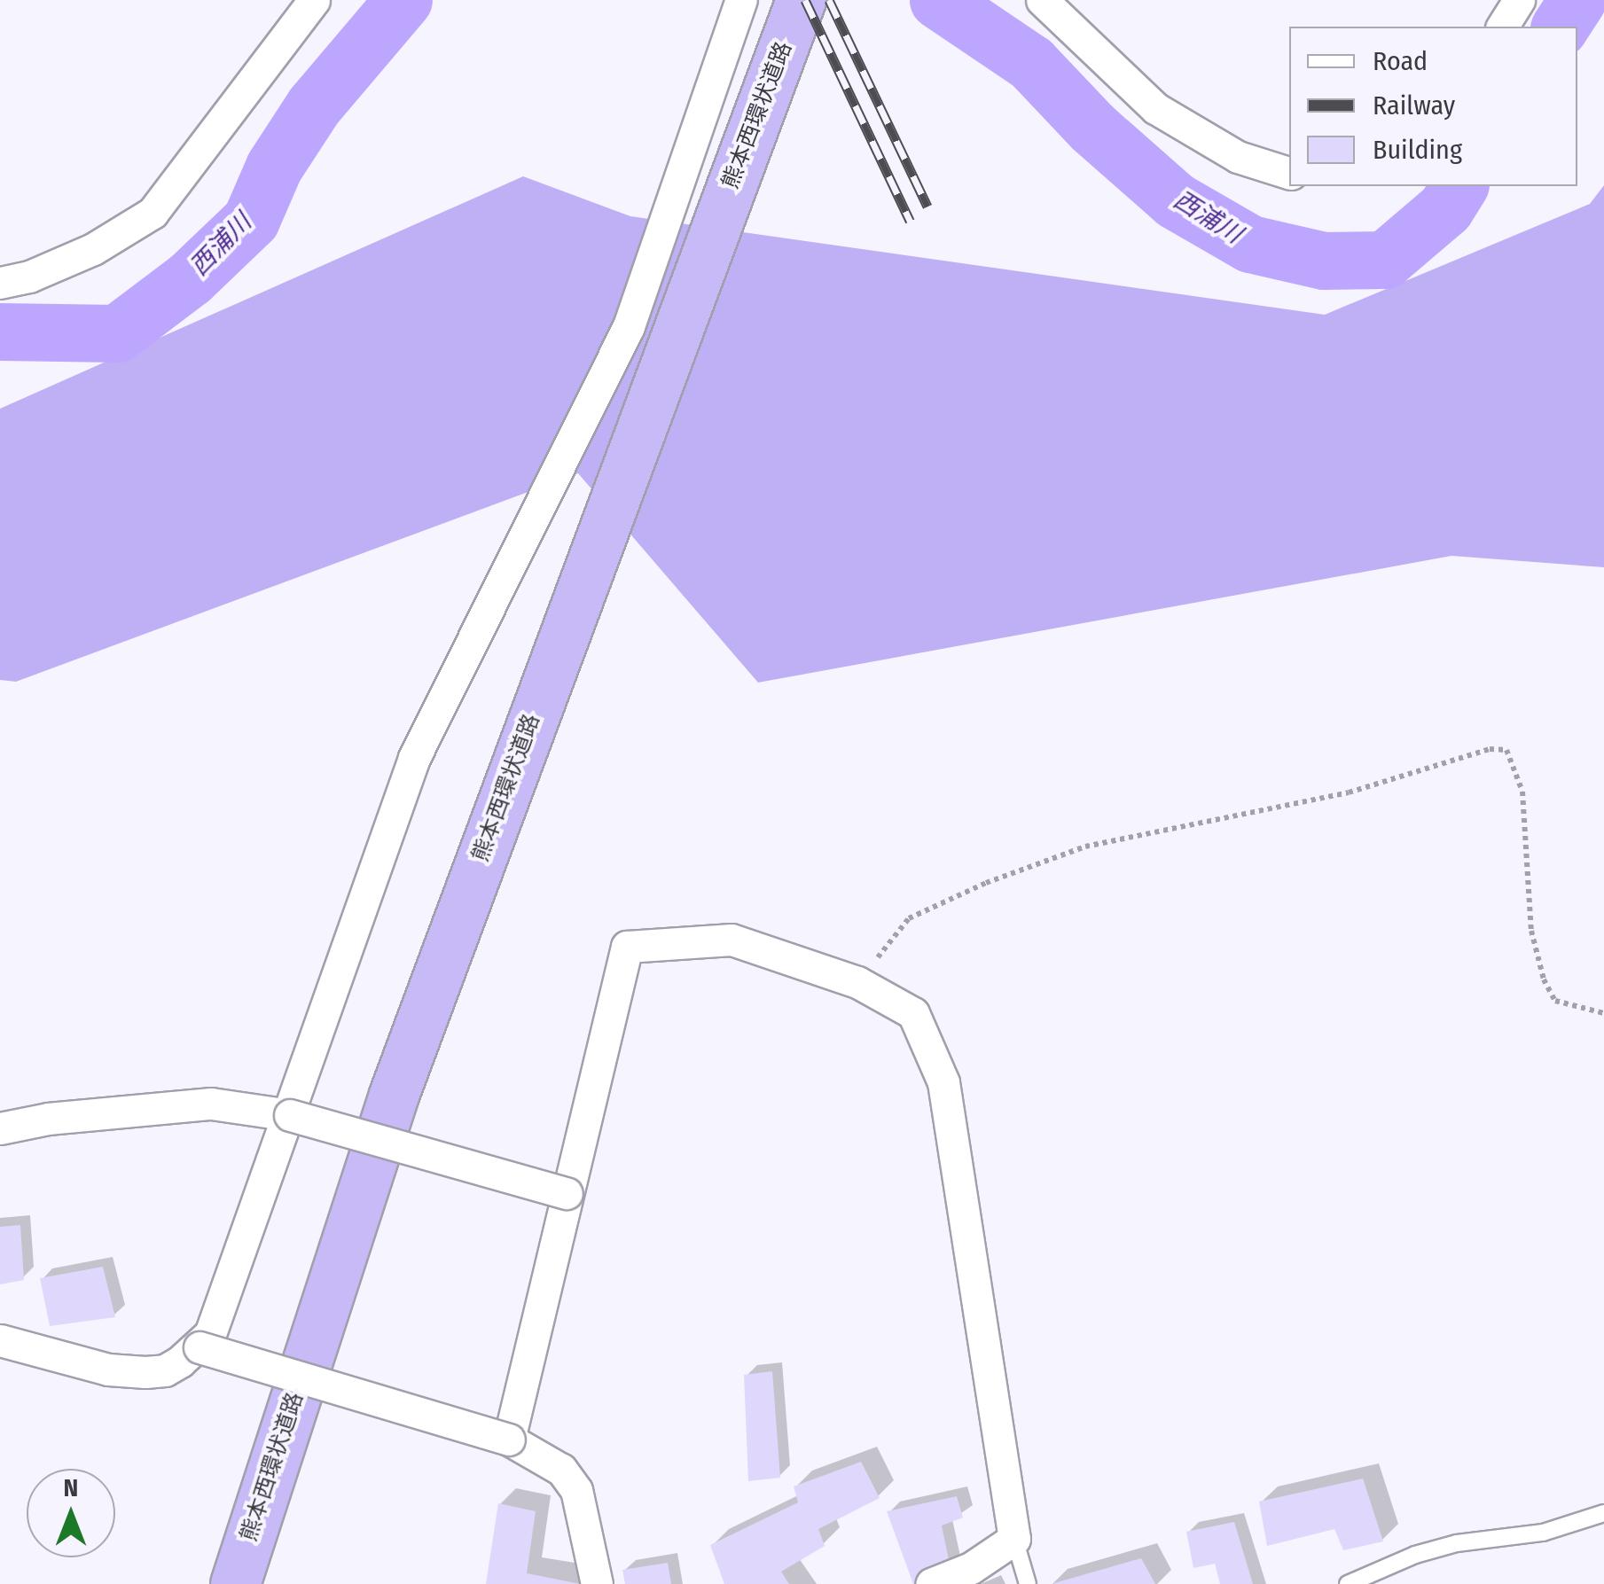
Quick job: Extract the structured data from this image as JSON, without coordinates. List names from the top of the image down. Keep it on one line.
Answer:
{"streets":{"highway":["熊本西環状道路"]},"water":["西浦川"],"legend":["Road","Railway","Building"],"north":"top"}
